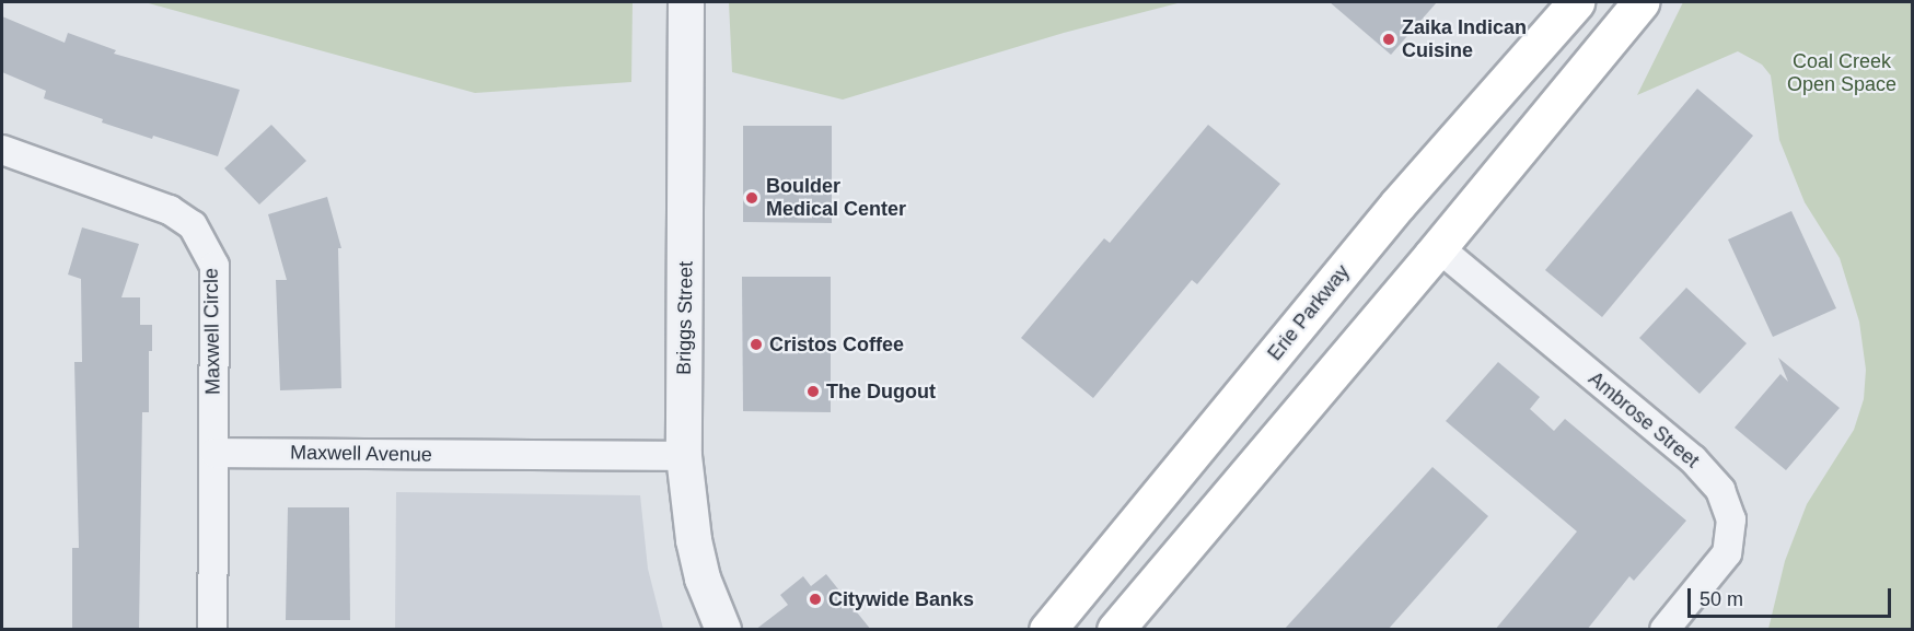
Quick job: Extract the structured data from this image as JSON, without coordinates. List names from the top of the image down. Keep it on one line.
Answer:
{"streets":{"main road":["Erie Parkway"],"street":["Briggs Street","Maxwell Circle","Ambrose Street","Maxwell Avenue"]},"crossings":[["Briggs Street","Maxwell Avenue"],["Maxwell Circle","Maxwell Avenue"]],"parks":["Coal Creek Open Space"],"places":["Zaika Indican Cuisine","Boulder Medical Center","Cristos Coffee","The Dugout","Citywide Banks"],"scale_bar":"50 m"}
